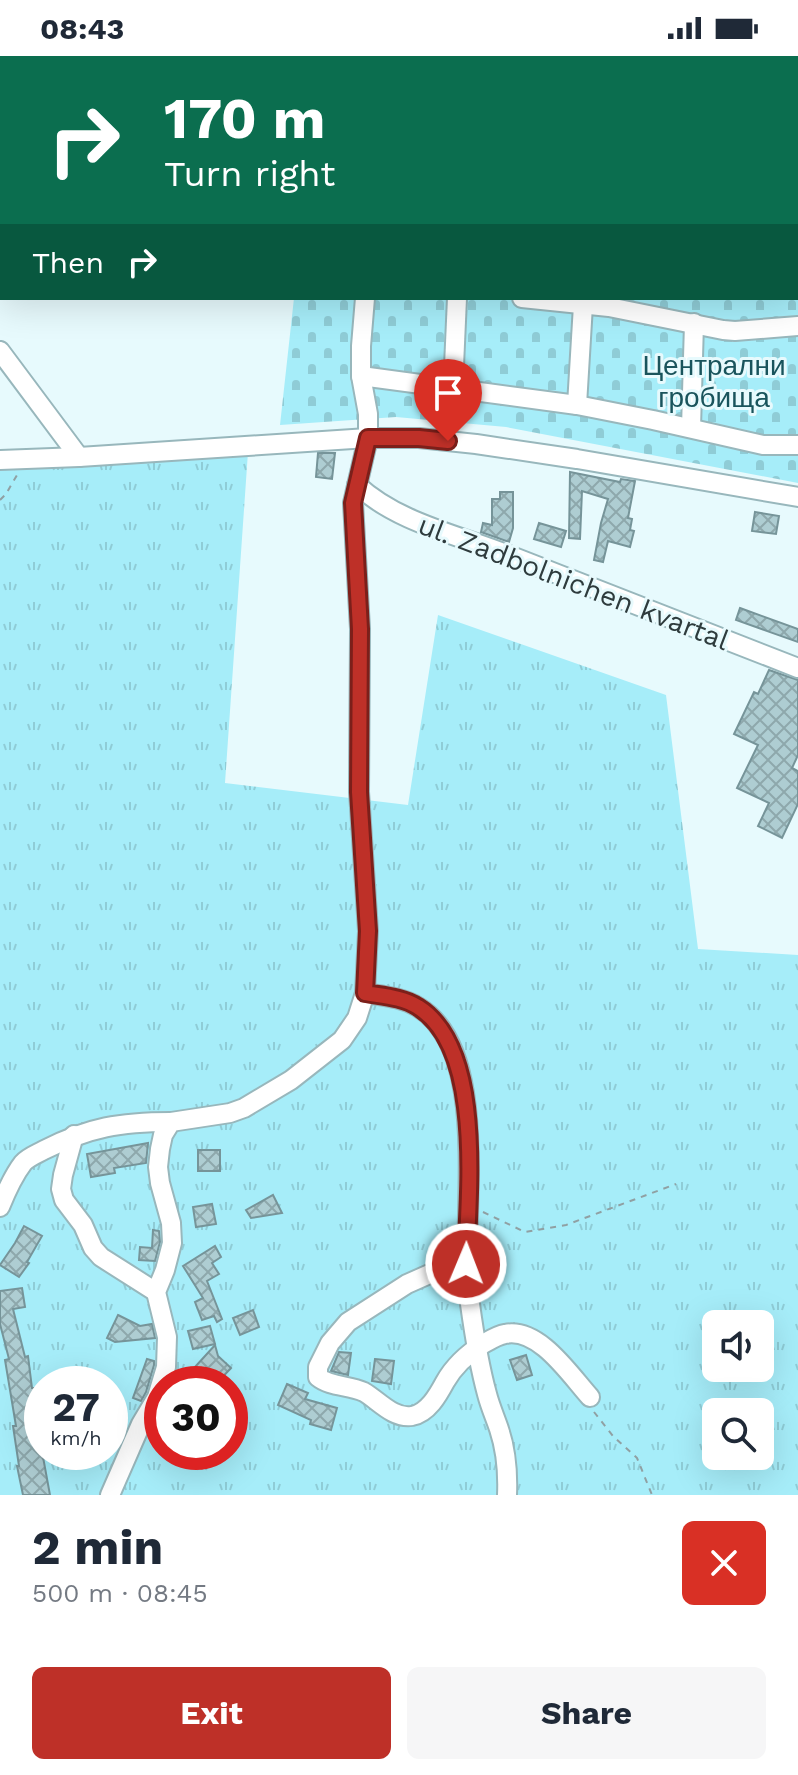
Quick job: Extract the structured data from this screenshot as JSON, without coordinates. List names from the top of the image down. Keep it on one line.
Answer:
{"streets":{"street":["ul. Zadbolnichen kvartal"]},"parks":["Централни гробища"],"page":{"status":"08:43","turn":["170 m","Turn right"],"then":"Then","speed":"27 km/h","limit":"30","heading":["2 min","500 m · 08:45"],"buttons":["Exit","Share"]}}
